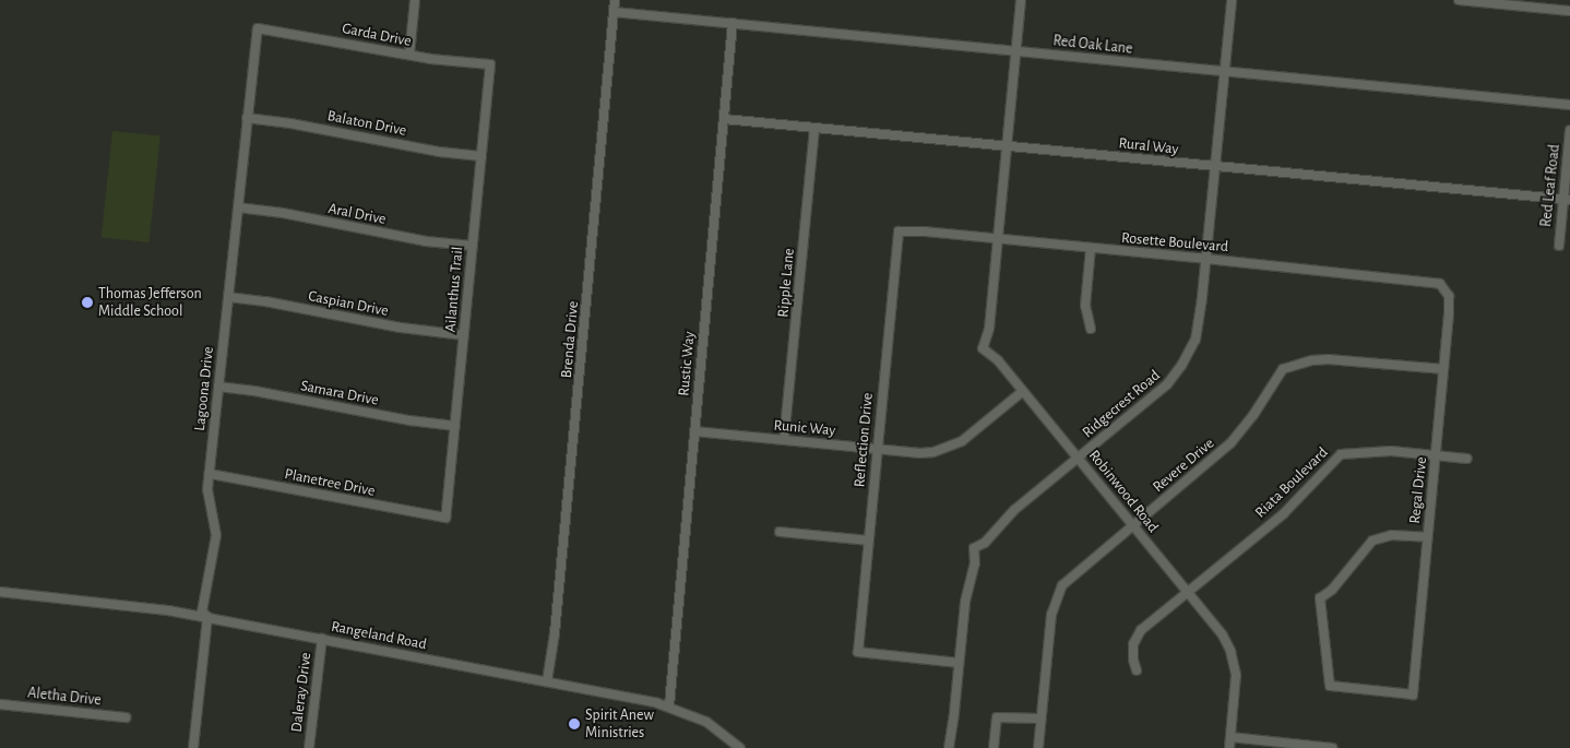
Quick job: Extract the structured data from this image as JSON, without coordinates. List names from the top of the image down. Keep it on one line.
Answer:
{"streets":{"street":["Garda Drive","Red Oak Lane","Balaton Drive","Rural Way","Red Leaf Road","Aral Drive","Rosette Boulevard","Ripple Lane","Ailanthus Trail","Caspian Drive","Brenda Drive","Rustic Way","Lagoona Drive","Samara Drive","Ridgecrest Road","Runic Way","Reflection Drive","Revere Drive","Planetree Drive","Riata Boulevard","Regal Drive","Robinwood Road","Rangeland Road","Daleray Drive","Aletha Drive"]},"crossings":[["Garda Drive","Ailanthus Trail"],["Garda Drive","Lagoona Drive"],["Red Oak Lane","Brenda Drive"],["Red Oak Lane","Rustic Way"],["Red Oak Lane","Ridgecrest Road"],["Red Oak Lane","Robinwood Road"],["Balaton Drive","Ailanthus Trail"],["Balaton Drive","Lagoona Drive"],["Rural Way","Red Leaf Road"],["Rural Way","Ripple Lane"],["Rural Way","Rustic Way"],["Rural Way","Ridgecrest Road"],["Rural Way","Robinwood Road"],["Aral Drive","Ailanthus Trail"],["Aral Drive","Lagoona Drive"],["Rosette Boulevard","Ridgecrest Road"],["Rosette Boulevard","Reflection Drive"],["Rosette Boulevard","Regal Drive"],["Rosette Boulevard","Robinwood Road"],["Ripple Lane","Runic Way"],["Ailanthus Trail","Caspian Drive"],["Ailanthus Trail","Samara Drive"],["Ailanthus Trail","Planetree Drive"],["Caspian Drive","Lagoona Drive"],["Brenda Drive","Rangeland Road"],["Rustic Way","Runic Way"],["Rustic Way","Rangeland Road"],["Lagoona Drive","Samara Drive"],["Lagoona Drive","Planetree Drive"],["Lagoona Drive","Rangeland Road"],["Ridgecrest Road","Reflection Drive"],["Ridgecrest Road","Robinwood Road"],["Runic Way","Reflection Drive"],["Runic Way","Robinwood Road"],["Revere Drive","Regal Drive"],["Revere Drive","Robinwood Road"],["Riata Boulevard","Regal Drive"],["Riata Boulevard","Robinwood Road"],["Rangeland Road","Daleray Drive"]],"places":["Thomas Jefferson Middle School","Spirit Anew Ministries"]}
